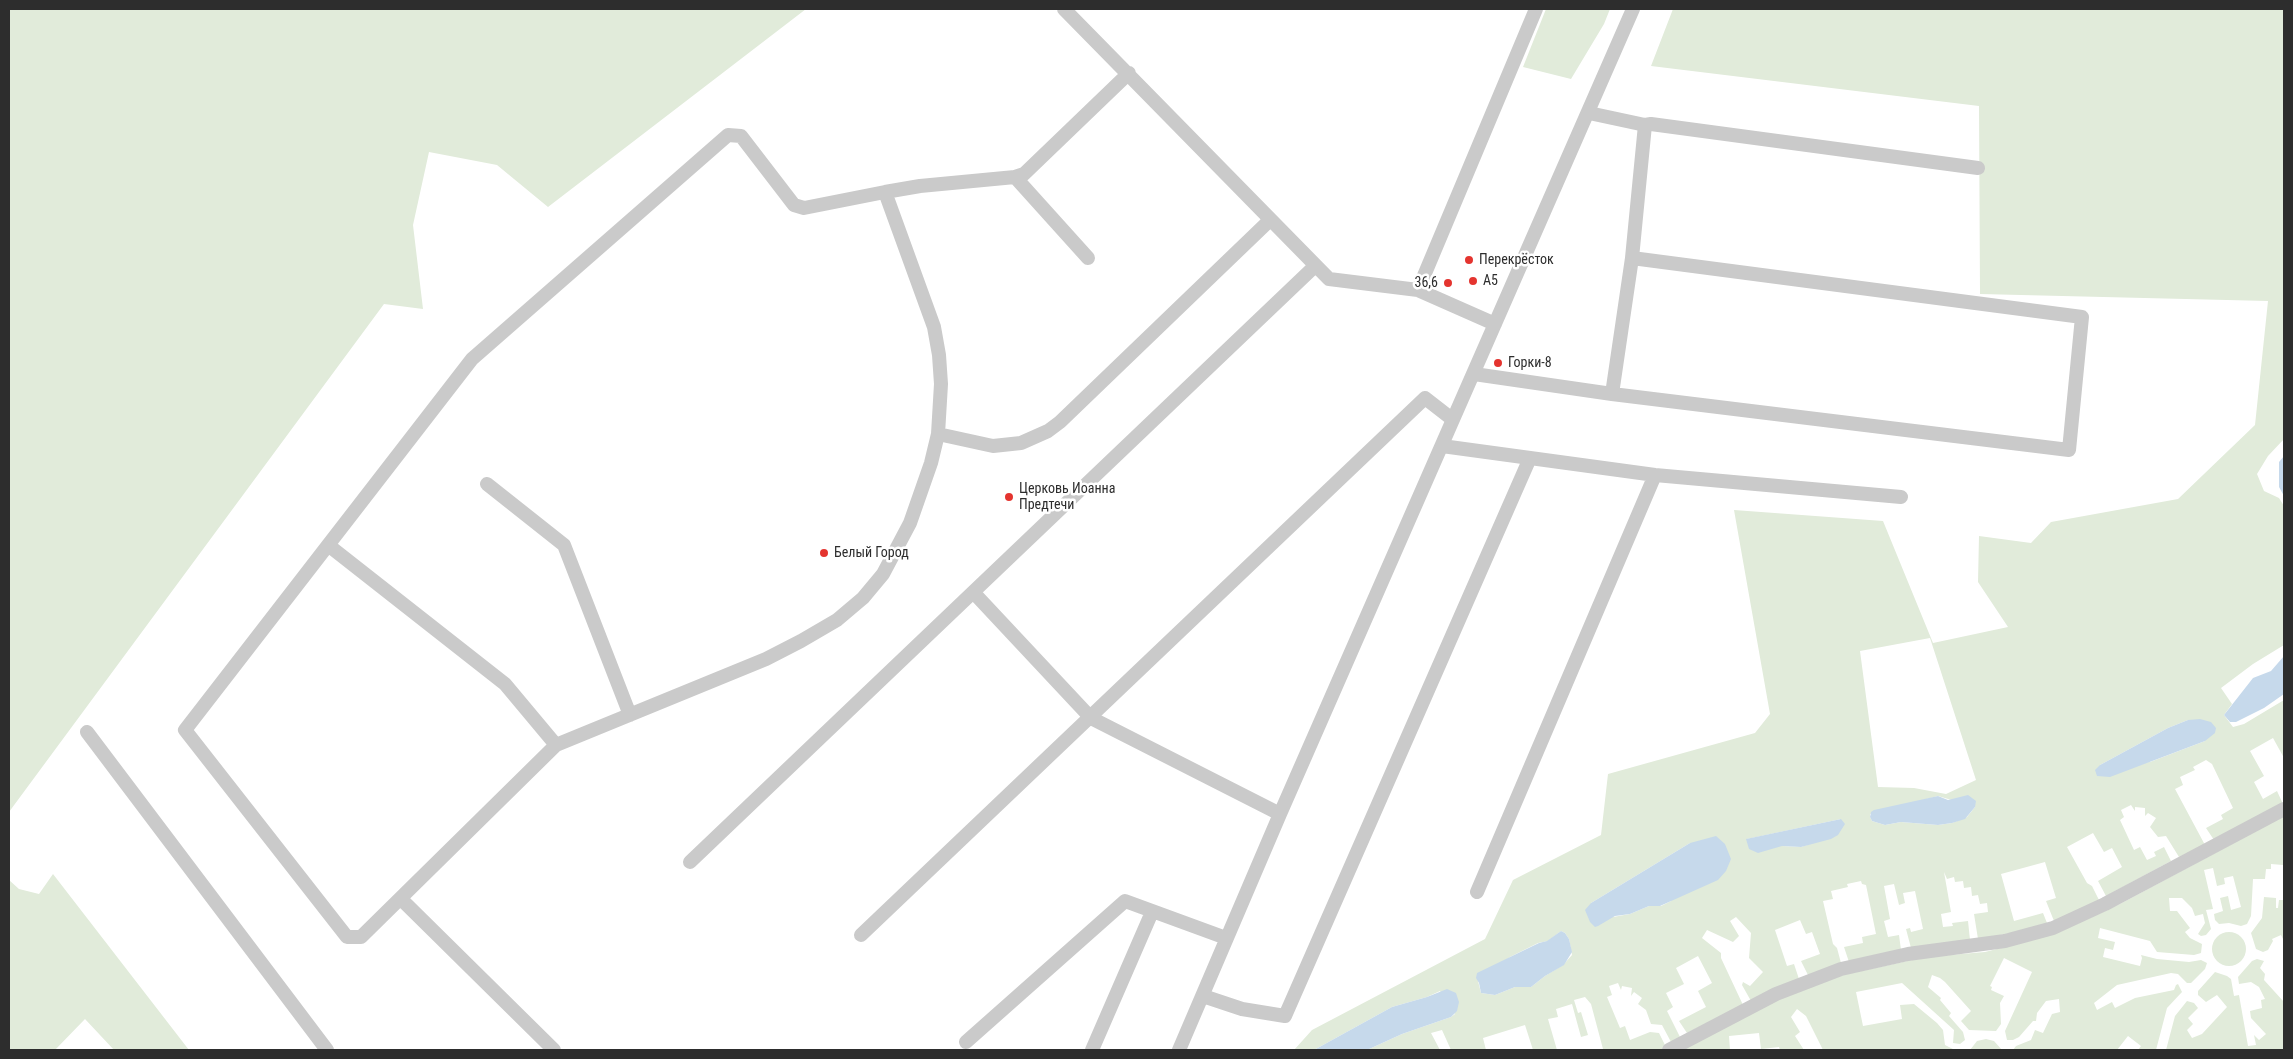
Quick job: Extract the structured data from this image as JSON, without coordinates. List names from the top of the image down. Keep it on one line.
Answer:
{"places":["Перекрёсток","А5","36,6","Горки-8","Церковь Иоанна Предтечи","Белый Город"]}
